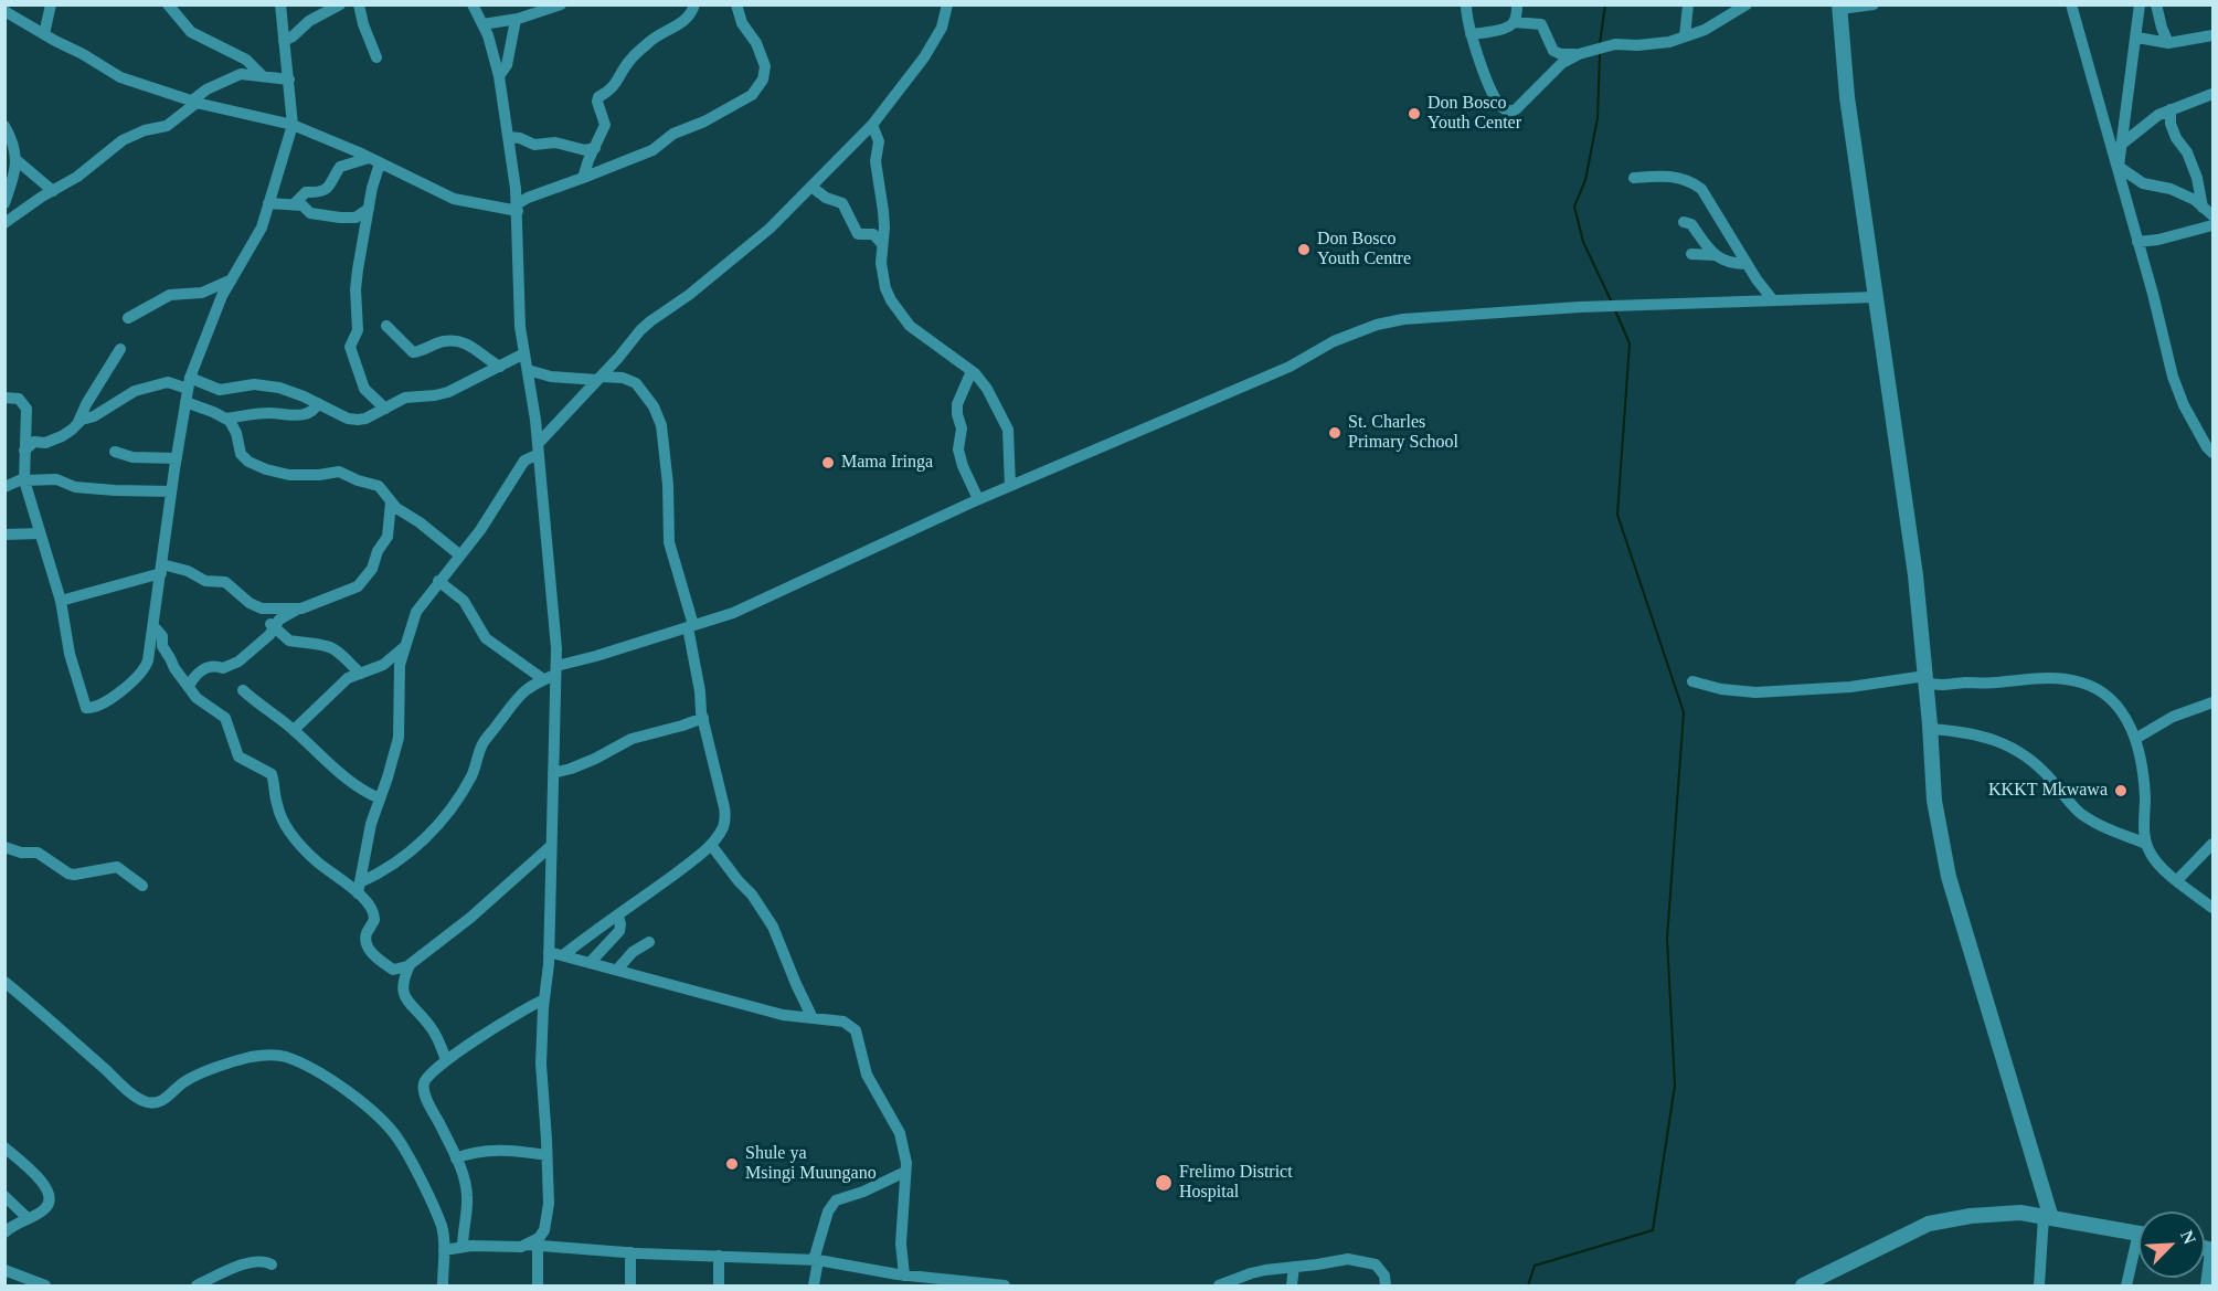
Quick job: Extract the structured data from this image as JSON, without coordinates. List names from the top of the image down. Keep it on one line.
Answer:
{"places":["Don Bosco Youth Center","Don Bosco Youth Centre","St. Charles Primary School","Mama Iringa","KKKT Mkwawa","Shule ya Msingi Muungano","Frelimo District Hospital"],"north":"top right"}
